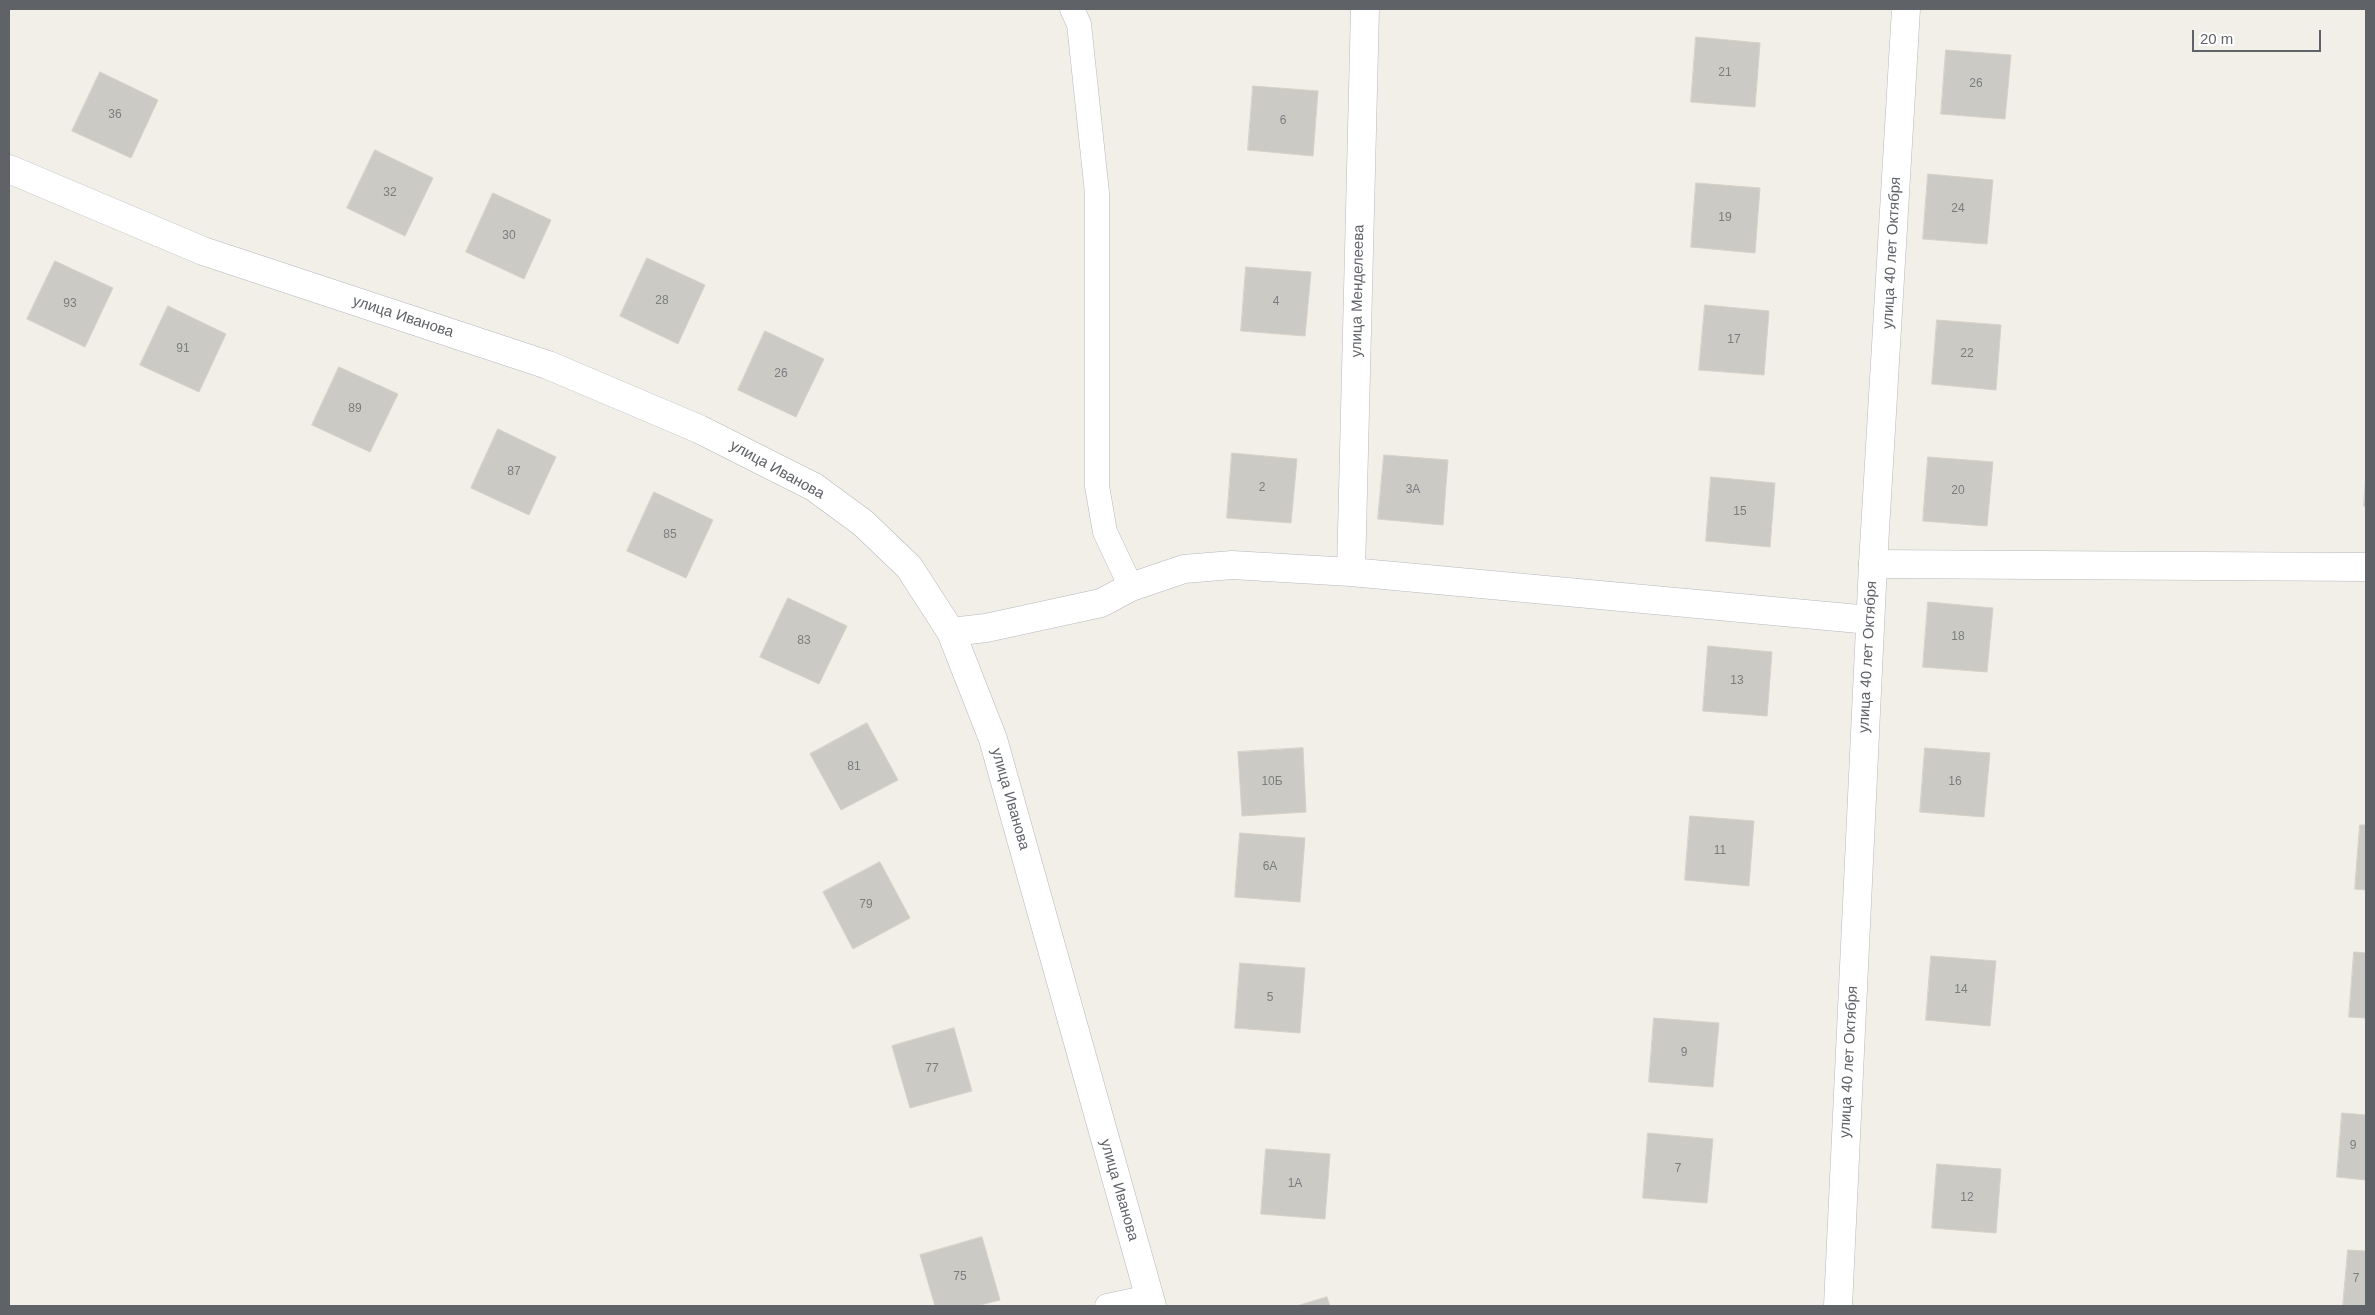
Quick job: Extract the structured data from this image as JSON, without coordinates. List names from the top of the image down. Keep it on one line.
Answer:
{"streets":{"street":["улица 40 лет Октября","улица Менделеева","улица Иванова"]},"house_numbers":["21","26","36","6","32","24","19","30","28","4","93","17","91","22","26","89","87","2","3А","20","15","85","18","83","13","81","10Б","16","11","6А","79","14","5","9","77","9","7","1А","12","75","7"],"scale_bar":"20 m"}
